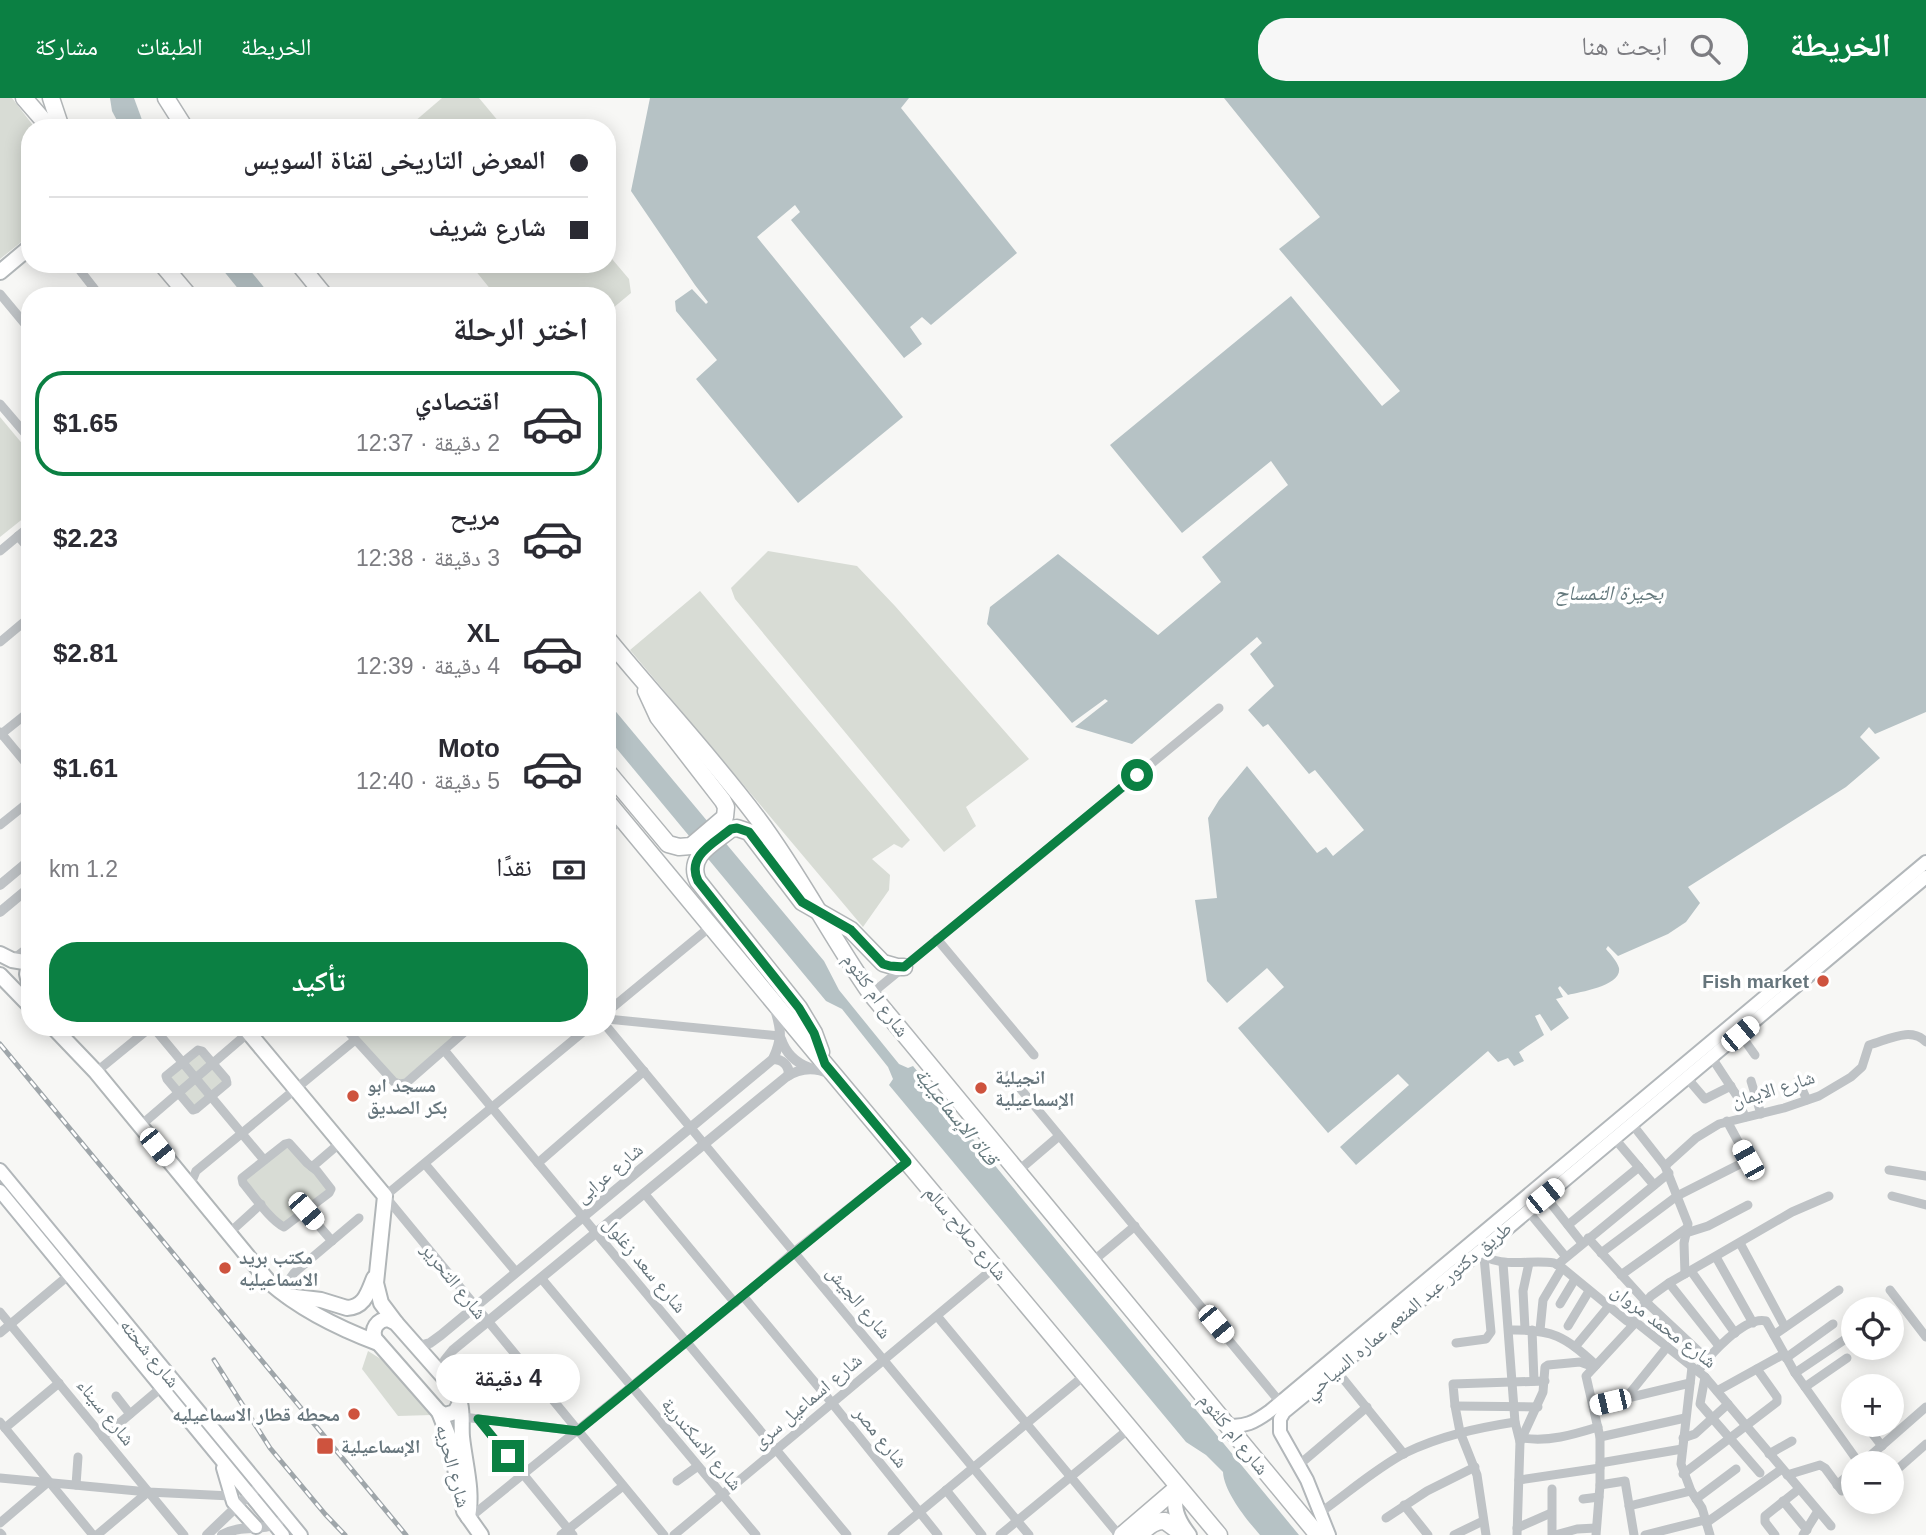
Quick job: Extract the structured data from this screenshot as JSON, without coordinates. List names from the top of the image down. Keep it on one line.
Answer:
{"streets":{"highway":["شارع ام كلثوم","شارع صلاح سالم"],"main road":["شارع التحرير","طريق دكتور عبد المنعم عماره السياحي","شارع شحته","شارع الحريه"],"street":["شارع الايمان","شارع عرابى","شارع سعد زغلول","شارع الجيش","شارع محمد مروان","شارع اسماعيل سرى","شارع سيناء","شارع مصر","شارع الاسكندرية"]},"crossings":[["شارع ام كلثوم","طريق دكتور عبد المنعم عماره السياحي"],["شارع الايمان","شارع محمد مروان"],["شارع عرابى","شارع صلاح سالم"],["شارع عرابى","شارع سعد زغلول"],["شارع عرابى","شارع التحرير"],["شارع عرابى","شارع الجيش"],["شارع عرابى","شارع مصر"],["شارع عرابى","شارع الاسكندرية"],["شارع صلاح سالم","شارع اسماعيل سرى"],["شارع سعد زغلول","شارع اسماعيل سرى"],["شارع الجيش","شارع اسماعيل سرى"],["شارع اسماعيل سرى","شارع مصر"],["شارع اسماعيل سرى","شارع الاسكندرية"]],"water":["بحيرة التمساح","قناة الإسماعيلية"],"places":{"other":["Fish market","انجيلية الإسماعيلية","مسجد ابو بكر الصديق","مكتب بريد الاسماعيليه","محطه قطار الاسماعيليه"],"transit":["الإسماعيلية"]},"page":{"header":"الخريطة","search":"ابحث هنا","nav":["الخريطة","الطبقات","مشاركة"],"banner":["المعرض التاريخى لقناة السويس","شارع شريف"],"heading":"اختر الرحلة","list":[{"name":"اقتصادي","note":"2 دقيقة · 12:37","value":"$1.65"},{"name":"مريح","note":"3 دقيقة · 12:38","value":"$2.23"},{"name":"XL","note":"4 دقيقة · 12:39","value":"$2.81"},{"name":"Moto","note":"5 دقيقة · 12:40","value":"$1.61"}],"pay":["نقدًا","1.2 km"],"buttons":"تأكيد","map_buttons":["+","−"],"bubble":"4 دقيقة"}}
